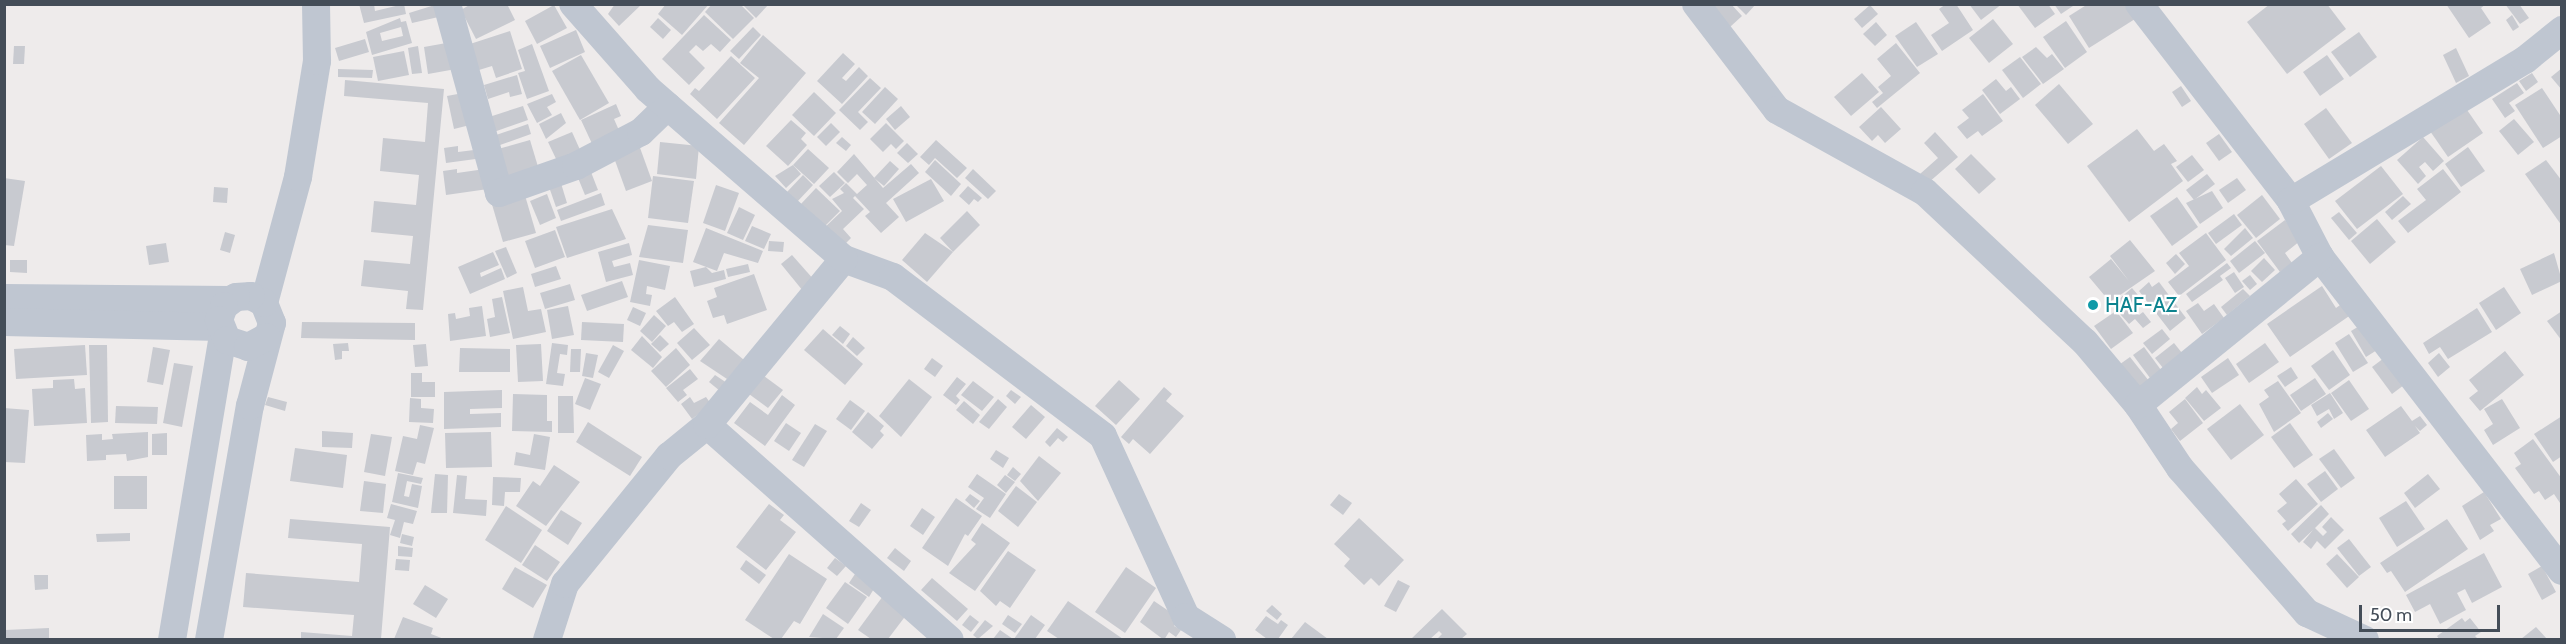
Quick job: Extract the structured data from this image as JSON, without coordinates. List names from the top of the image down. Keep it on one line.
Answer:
{"places":["HAF-AZ"],"scale_bar":"50 m"}
